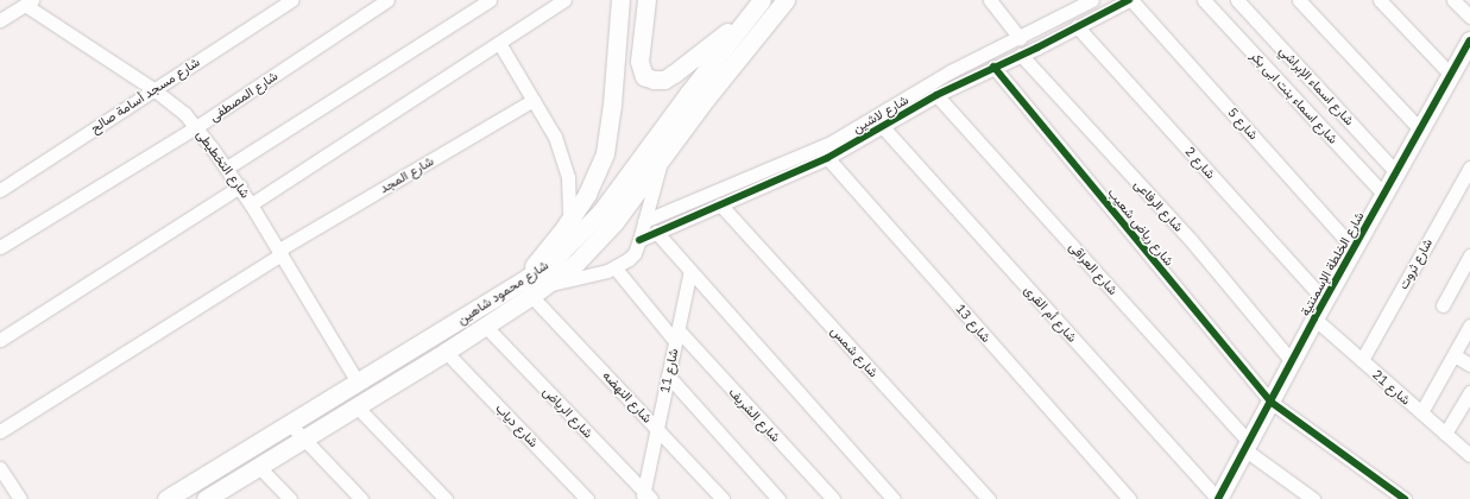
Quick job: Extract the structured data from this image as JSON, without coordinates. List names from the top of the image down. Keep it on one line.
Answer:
{"streets":{"main road":["شارع الخلطة الإسمنتية","شارع محمود شاهين"],"street":["شارع اسماء الإبراشي","شارع مسجد أسامة صالح","شارع المصطفى","شارع اسماء بنت ابى بكر","شارع لاشين","شارع 5","شارع 2","شارع التخطيطى","شارع المجد","شارع الرفاعى","شارع رياض شعيب","شارع ثروت","شارع العراقى","شارع أم القرى","شارع 13","شارع شمس","شارع 11","شارع 21","شارع النهضه","شارع الرياض","شارع الشريف","شارع دياب"]},"crossings":[["شارع اسماء الإبراشي","شارع الخلطة الإسمنتية"],["شارع مسجد أسامة صالح","شارع التخطيطى"],["شارع المصطفى","شارع التخطيطى"],["شارع اسماء بنت ابى بكر","شارع الخلطة الإسمنتية"],["شارع لاشين","شارع 5"],["شارع لاشين","شارع 2"],["شارع لاشين","شارع الرفاعى"],["شارع لاشين","شارع رياض شعيب"],["شارع لاشين","شارع العراقى"],["شارع لاشين","شارع أم القرى"],["شارع لاشين","شارع 13"],["شارع لاشين","شارع شمس"],["شارع 5","شارع الخلطة الإسمنتية"],["شارع 2","شارع الخلطة الإسمنتية"],["شارع التخطيطى","شارع المجد"],["شارع التخطيطى","شارع محمود شاهين"],["شارع الرفاعى","شارع الخلطة الإسمنتية"],["شارع رياض شعيب","شارع الخلطة الإسمنتية"],["شارع الخلطة الإسمنتية","شارع العراقى"],["شارع الخلطة الإسمنتية","شارع أم القرى"],["شارع الخلطة الإسمنتية","شارع 21"],["شارع ثروت","شارع 21"],["شارع محمود شاهين","شارع النهضه"],["شارع محمود شاهين","شارع الرياض"],["شارع محمود شاهين","شارع دياب"],["شارع 11","شارع النهضه"],["شارع 11","شارع الرياض"],["شارع 11","شارع الشريف"]]}
